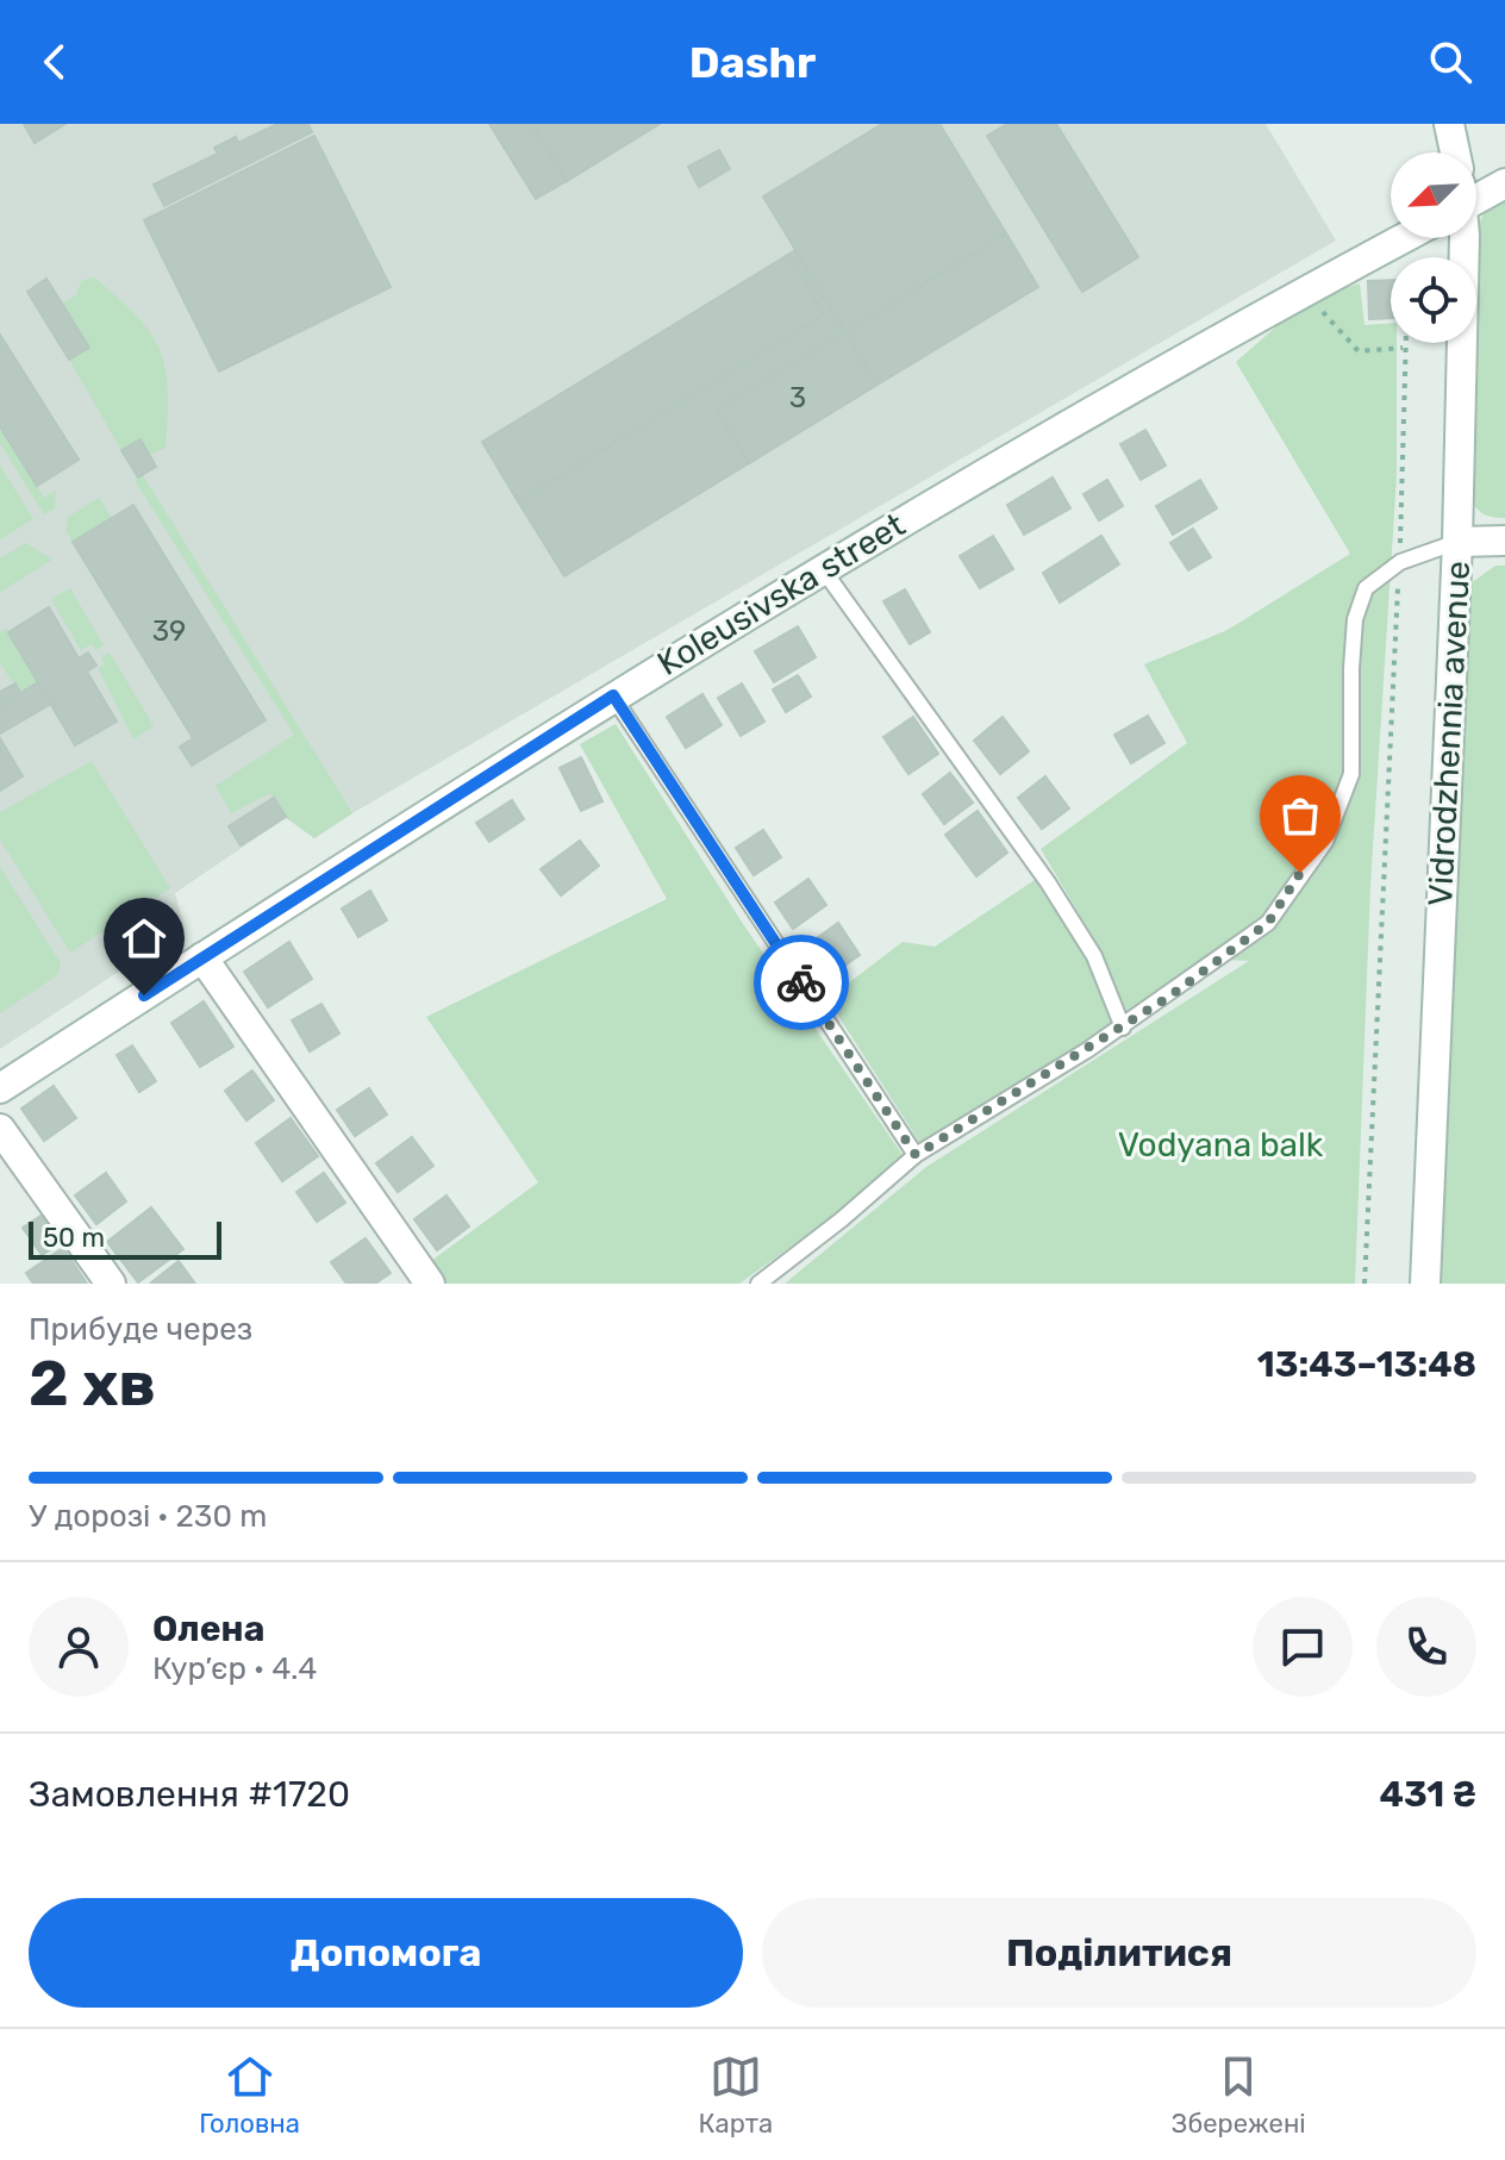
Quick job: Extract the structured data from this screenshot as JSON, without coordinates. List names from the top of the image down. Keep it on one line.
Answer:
{"streets":{"street":["Koleusivska street","Vidrodzhennia avenue"]},"parks":["Vodyana balk"],"house_numbers":["3","39"],"scale_bar":"50 m","north":"bottom left","page":{"header":"Dashr","scale":"50 m","heading":["2 хв","Прибуде через","13:43–13:48"],"panel":["Олена","Кур’єр · 4.4","Замовлення #1720","431 ₴"],"bar":"У дорозі · 230 m","buttons":["Допомога","Поділитися"],"tabs":["Головна","Карта","Збережені"]}}
